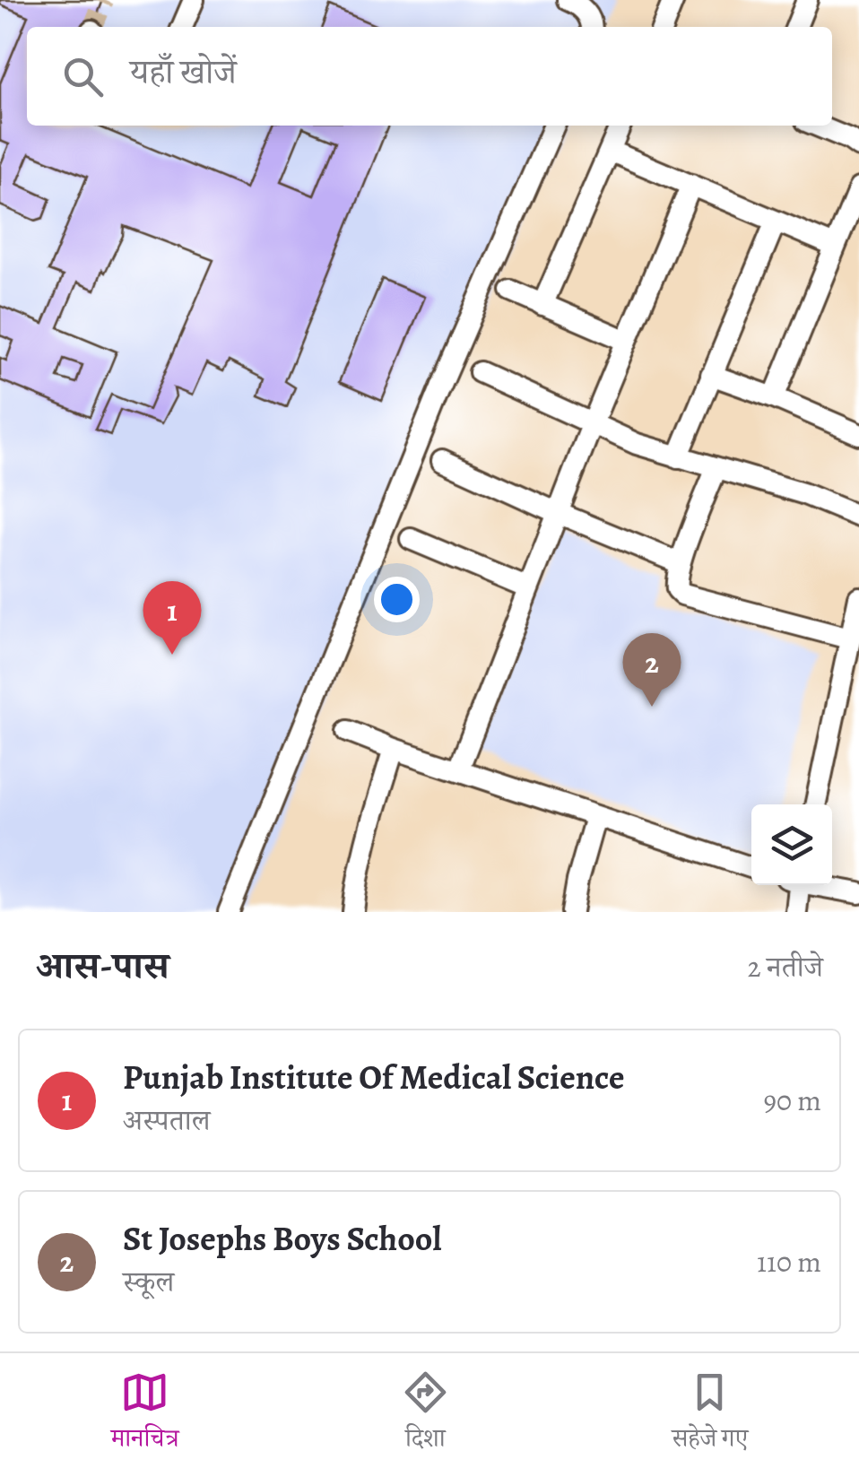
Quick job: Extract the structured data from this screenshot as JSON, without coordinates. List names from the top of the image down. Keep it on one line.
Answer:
{"page":{"search":"यहाँ खोजें","pins":["1","2"],"heading":["आस-पास","2 नतीजे"],"list":[{"mark":"1","name":"Punjab Institute Of Medical Science","note":"अस्पताल","value":"90 m"},{"mark":"2","name":"St Josephs Boys School","note":"स्कूल","value":"110 m"}],"nav":["मानचित्र","दिशा","सहेजे गए"]}}
